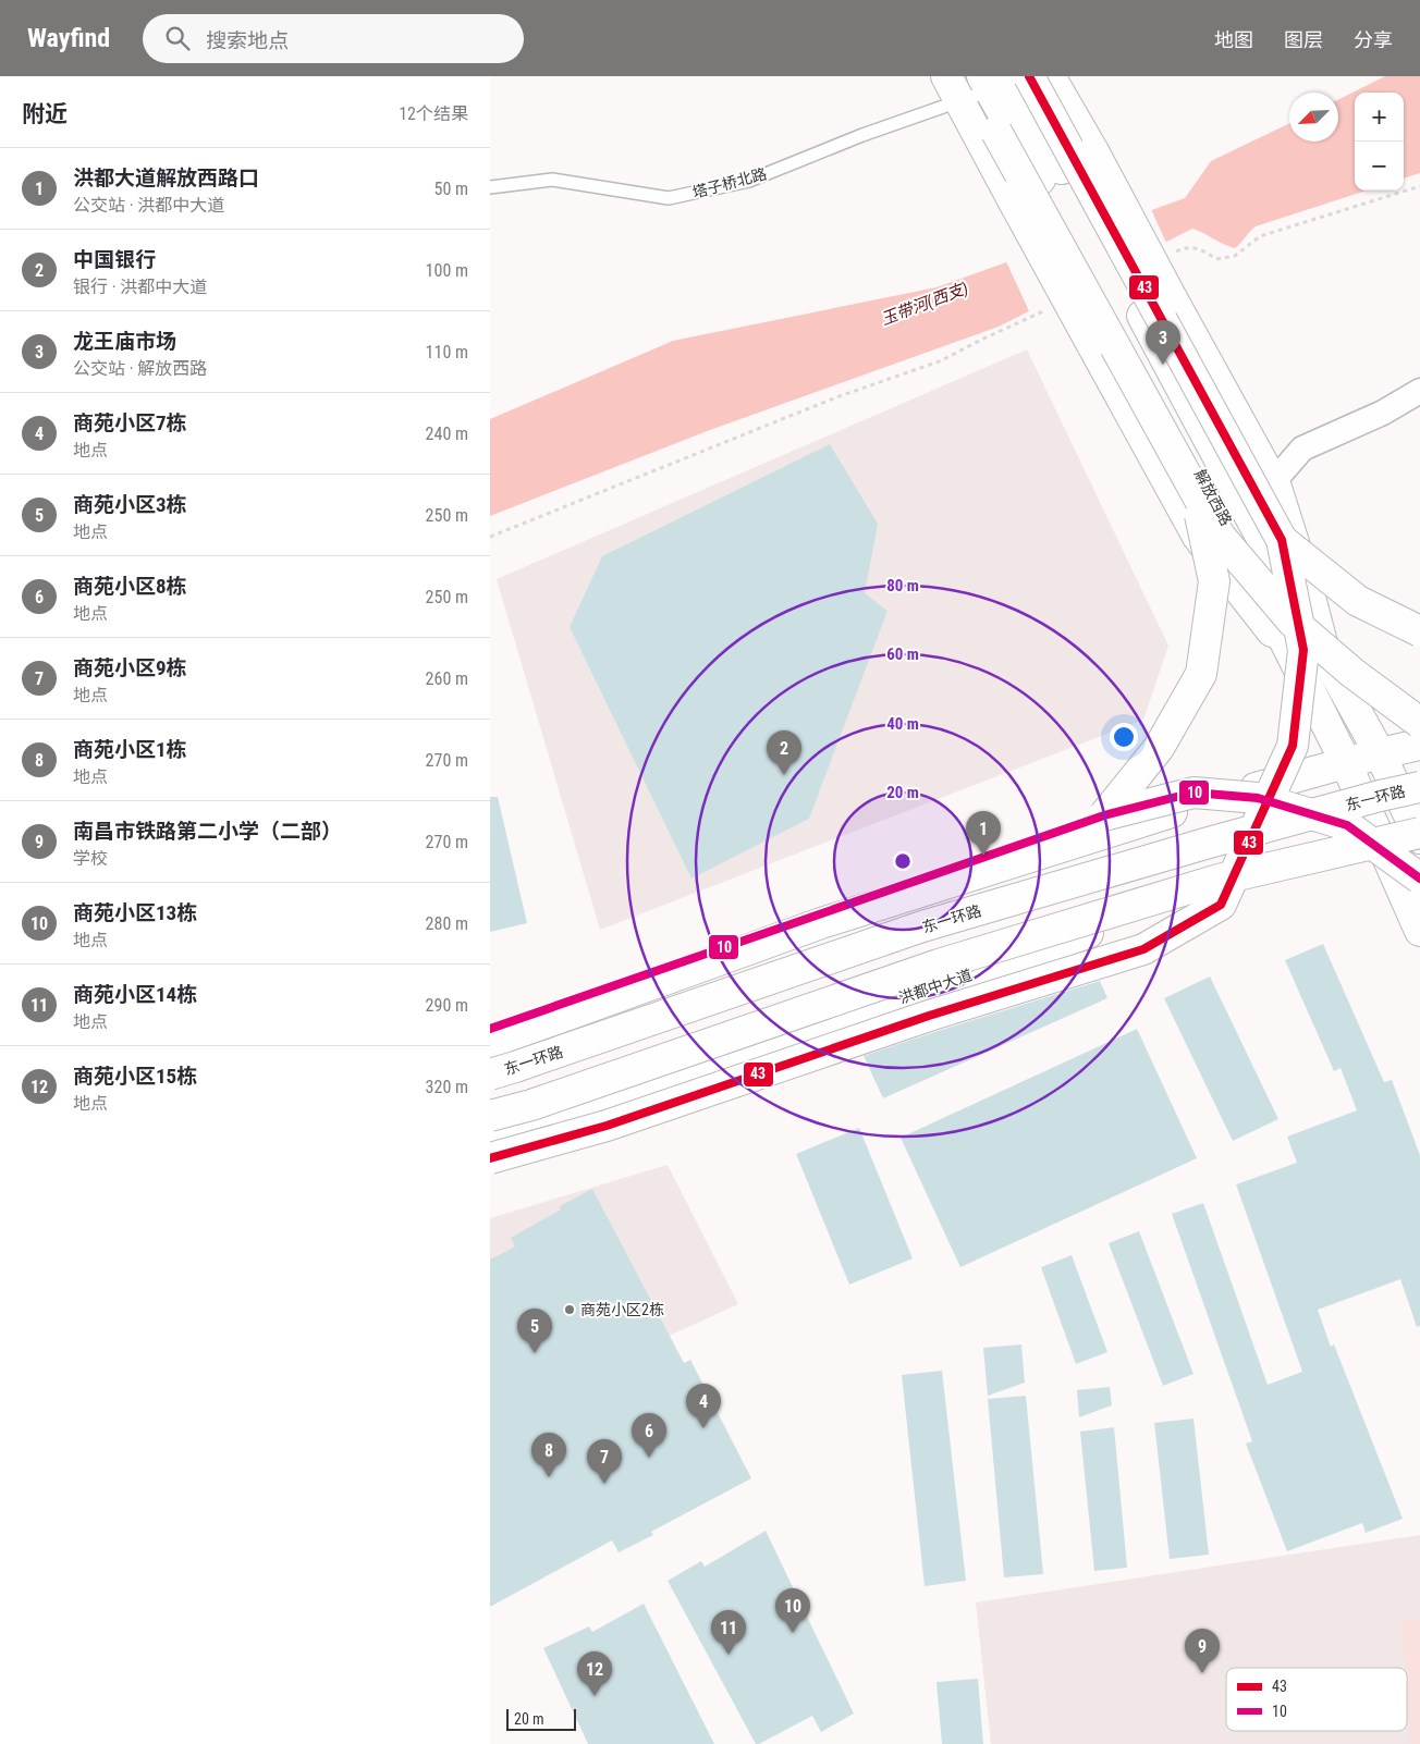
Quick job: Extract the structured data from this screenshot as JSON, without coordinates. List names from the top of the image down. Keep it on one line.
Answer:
{"streets":{"main road":["解放西路","东一环路","洪都中大道"],"lane":["塔子桥北路"]},"crossings":[["塔子桥北路","解放西路"],["解放西路","洪都中大道"]],"water":["玉带河(西支)"],"places":["商苑小区2栋"],"lines":["transit line 43","transit line 10"],"legend":["43","10"],"scale_bar":"20 m","north":"bottom left","page":{"header":"Wayfind","search":"搜索地点","nav":["地图","图层","分享"],"heading":["附近","12个结果"],"map_buttons":["+","−"],"list":[{"mark":"1","name":"洪都大道解放西路口","note":"公交站 · 洪都中大道","value":"50 m"},{"mark":"2","name":"中国银行","note":"银行 · 洪都中大道","value":"100 m"},{"mark":"3","name":"龙王庙市场","note":"公交站 · 解放西路","value":"110 m"},{"mark":"4","name":"商苑小区7栋","note":"地点","value":"240 m"},{"mark":"5","name":"商苑小区3栋","note":"地点","value":"250 m"},{"mark":"6","name":"商苑小区8栋","note":"地点","value":"250 m"},{"mark":"7","name":"商苑小区9栋","note":"地点","value":"260 m"},{"mark":"8","name":"商苑小区1栋","note":"地点","value":"270 m"},{"mark":"9","name":"南昌市铁路第二小学（二部）","note":"学校","value":"270 m"},{"mark":"10","name":"商苑小区13栋","note":"地点","value":"280 m"},{"mark":"11","name":"商苑小区14栋","note":"地点","value":"290 m"},{"mark":"12","name":"商苑小区15栋","note":"地点","value":"320 m"}],"pins":["3","2","1","5","4","6","8","7","10","11","9","12"],"scale":"20 m"},"rings":["80 m","60 m","40 m","20 m"]}
